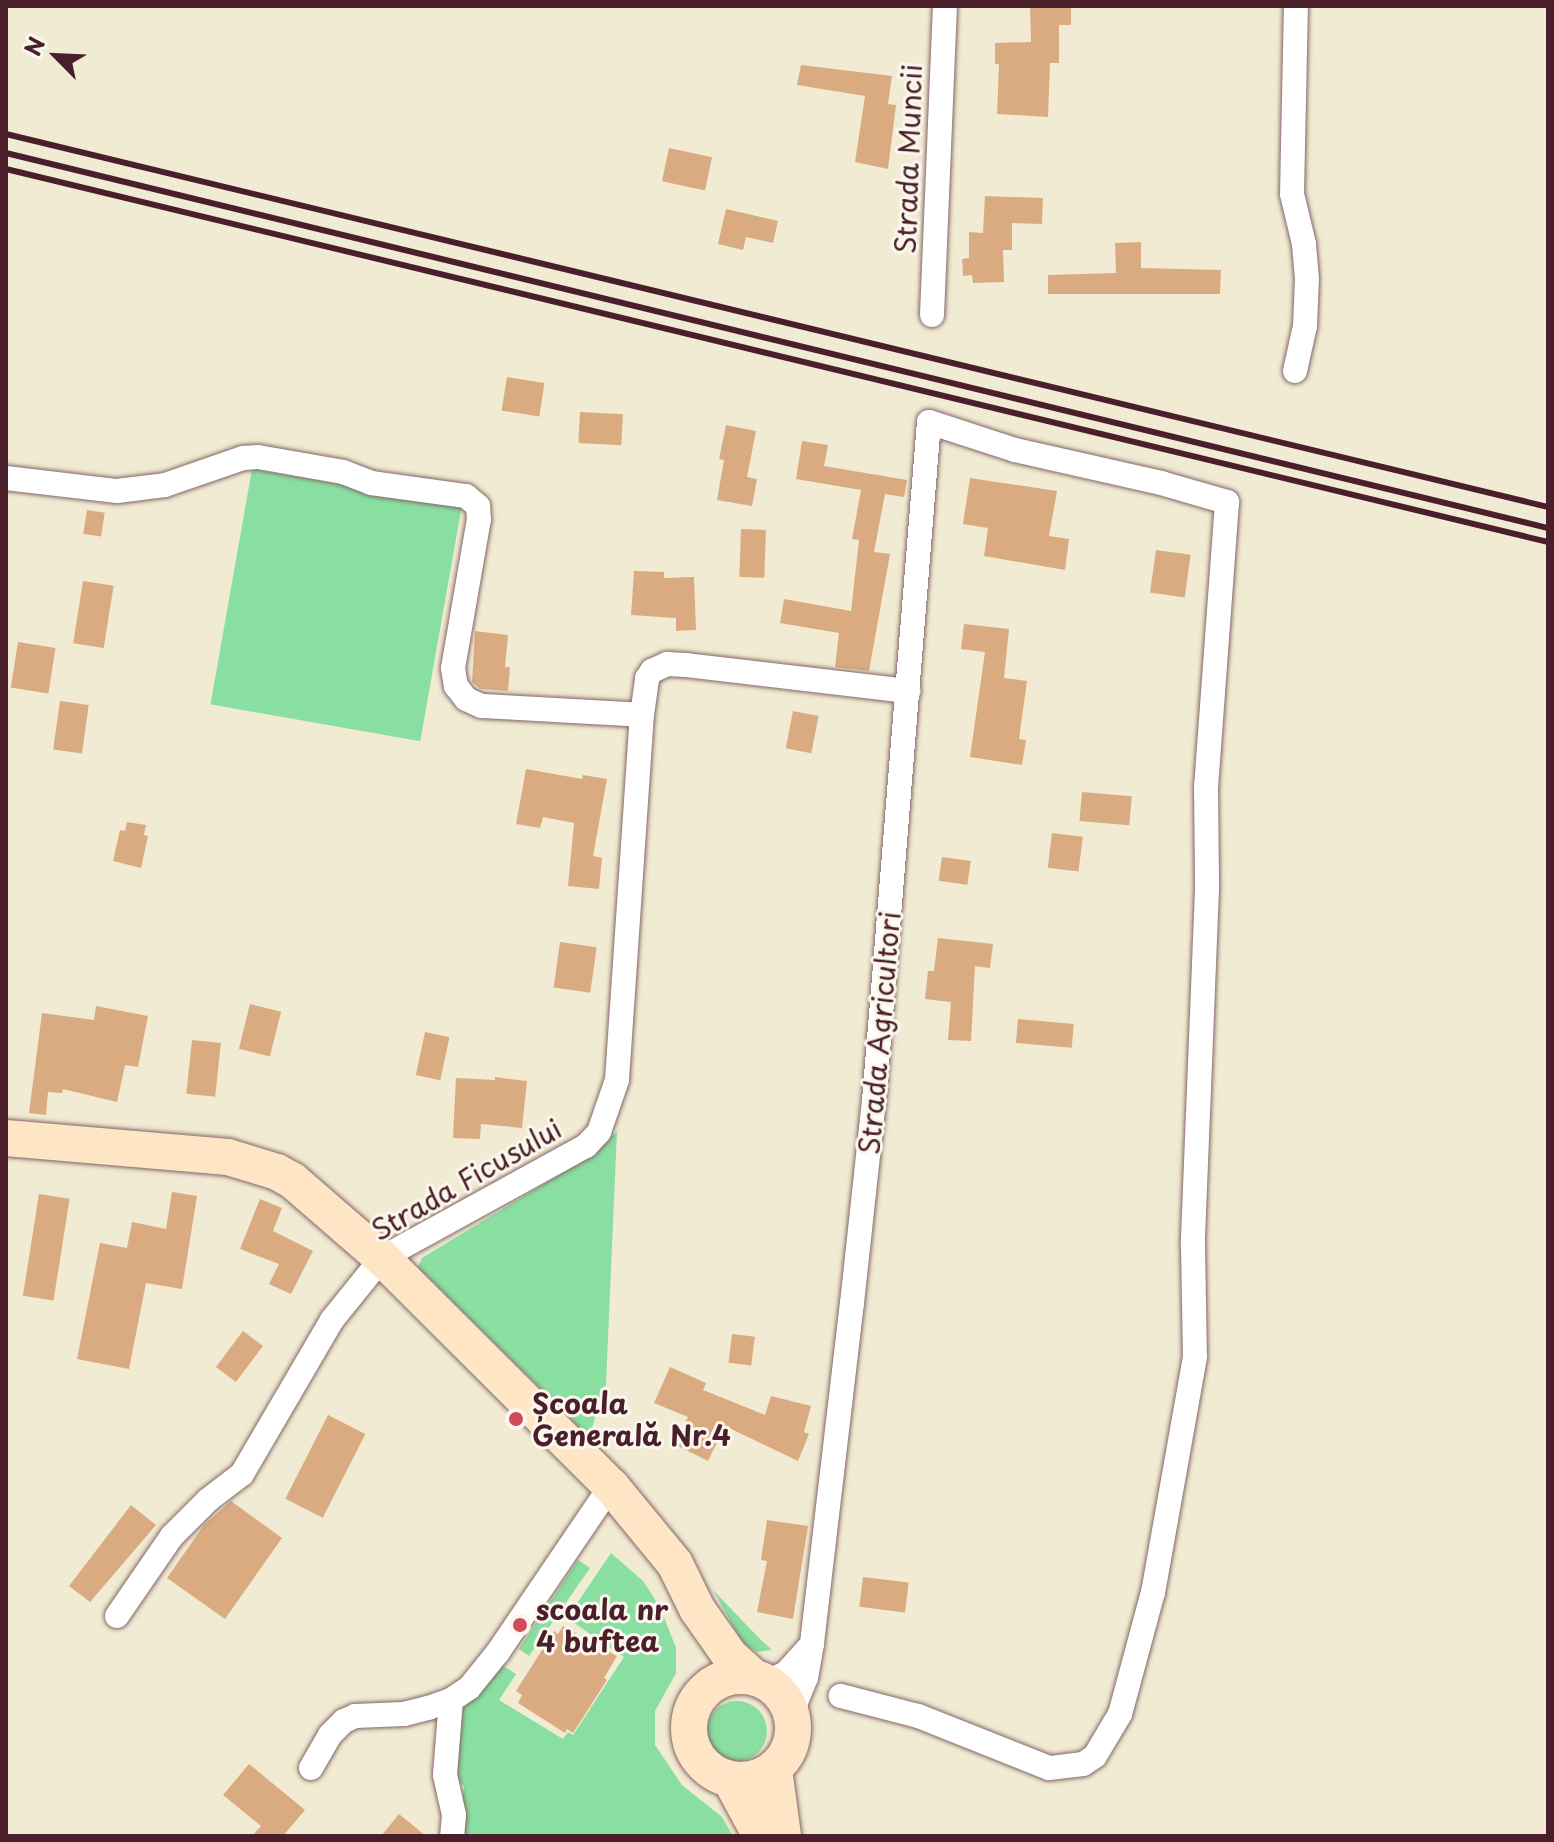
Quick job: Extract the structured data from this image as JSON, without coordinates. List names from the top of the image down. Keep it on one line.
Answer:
{"streets":{"street":["Strada Muncii","Strada Agricultori","Strada Ficusului"]},"crossings":[["Strada Agricultori","Strada Ficusului"]],"places":["Școala Generală Nr.4","scoala nr 4 buftea"],"north":"top left"}
